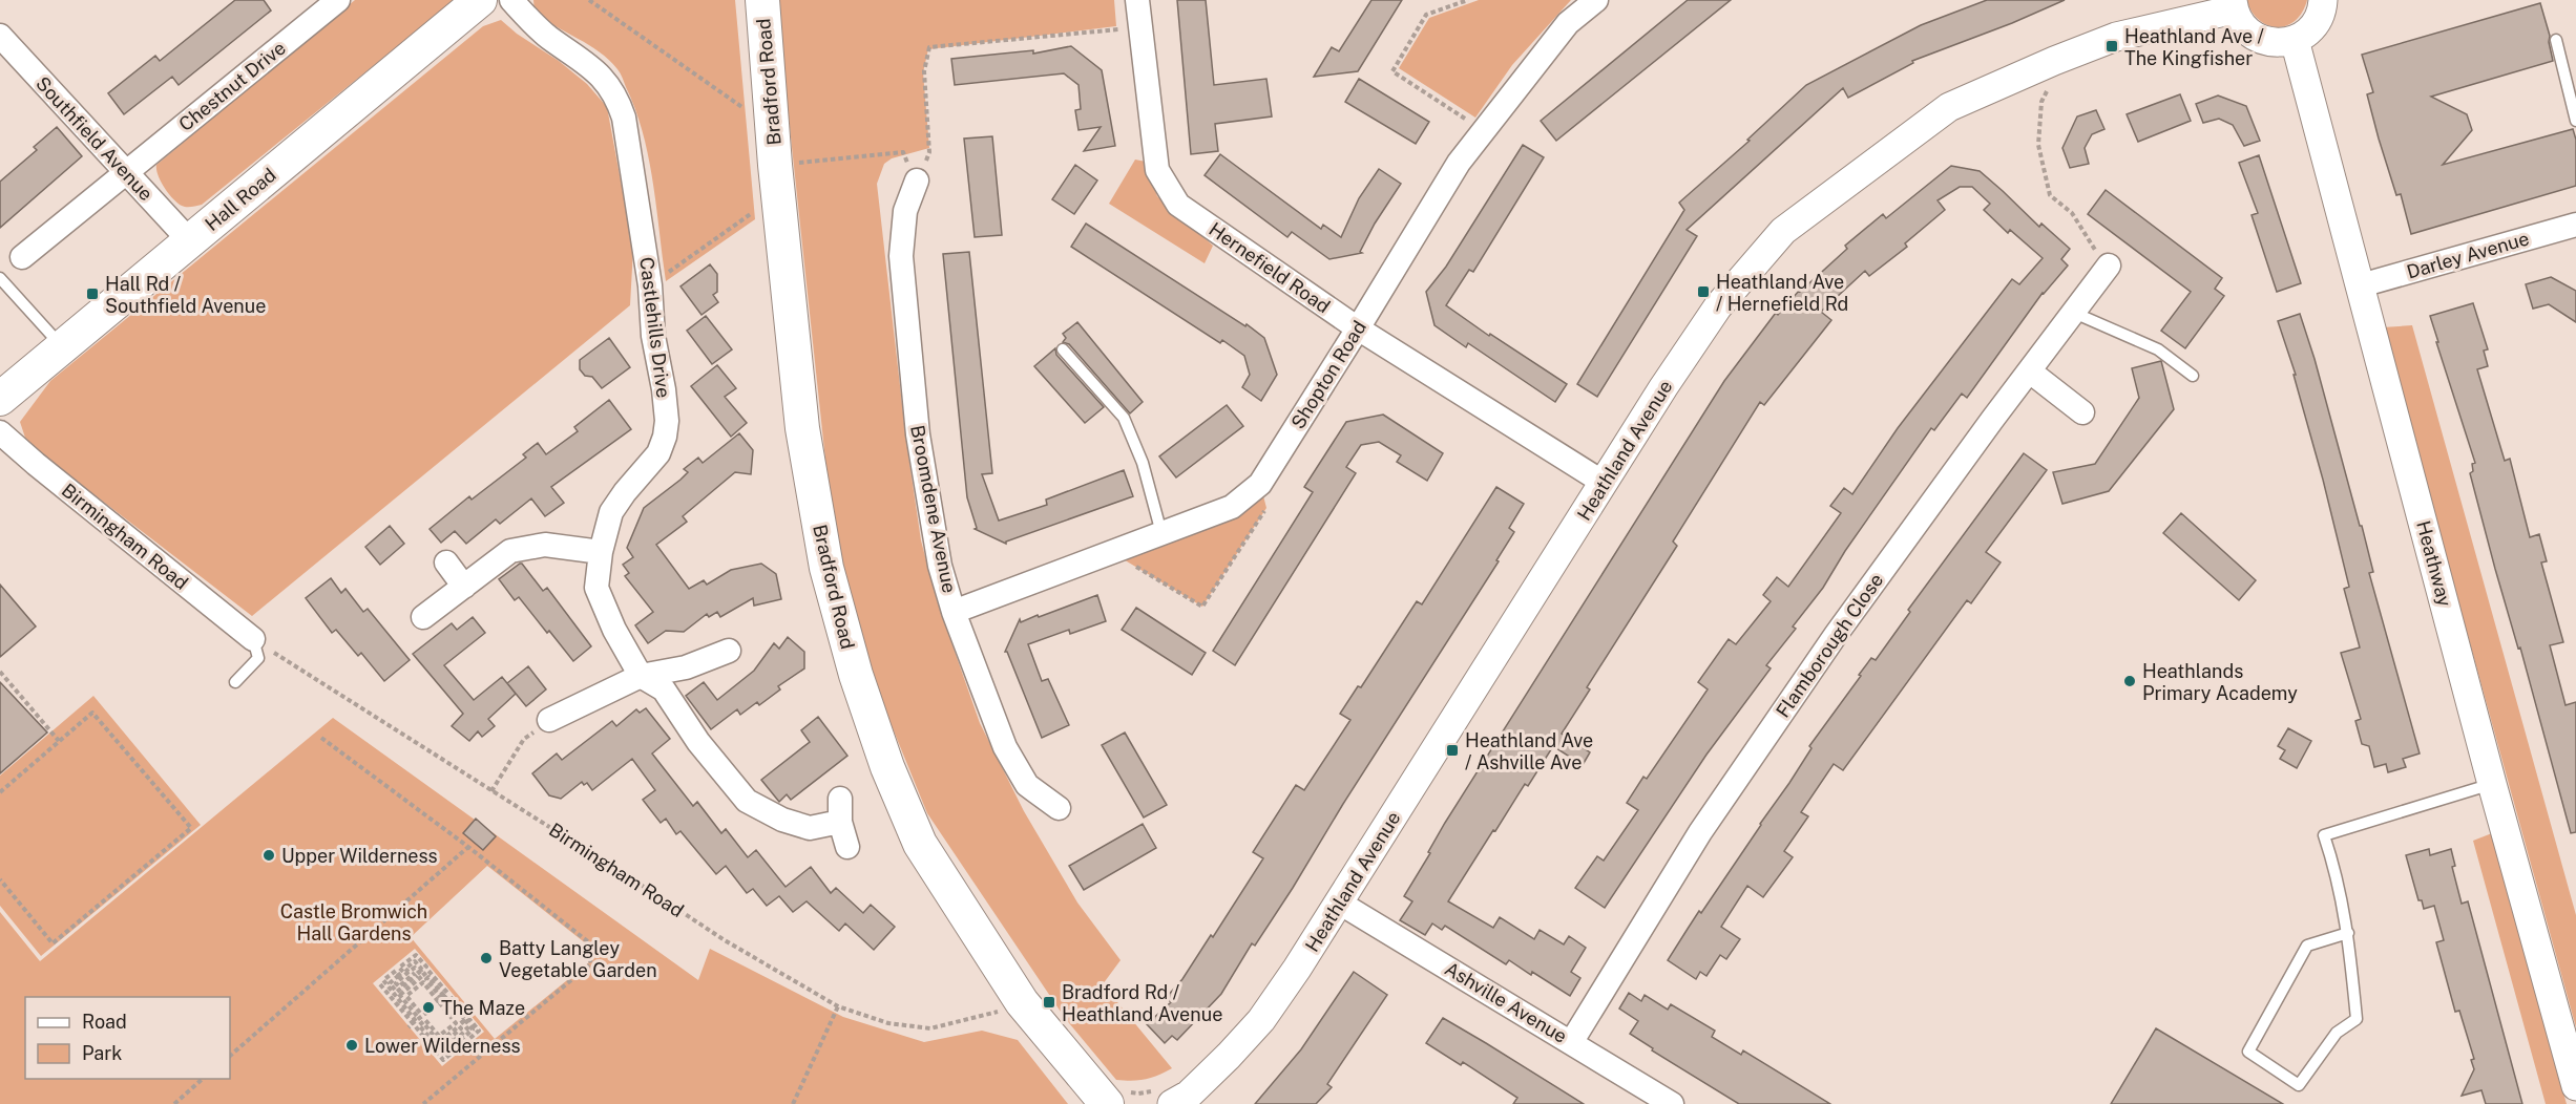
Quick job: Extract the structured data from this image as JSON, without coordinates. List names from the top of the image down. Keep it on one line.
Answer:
{"streets":{"main road":["Bradford Road","Hall Road"],"street":["Chestnut Drive","Southfield Avenue","Darley Avenue","Hernefield Road","Castlehills Drive","Shopton Road","Heathland Avenue","Broomdene Avenue","Birmingham Road","Heathway","Flamborough Close","Ashville Avenue"]},"crossings":[["Chestnut Drive","Southfield Avenue"],["Southfield Avenue","Hall Road"],["Darley Avenue","Heathway"],["Hernefield Road","Shopton Road"],["Hernefield Road","Heathland Avenue"],["Shopton Road","Broomdene Avenue"],["Heathland Avenue","Ashville Avenue"],["Flamborough Close","Ashville Avenue"]],"parks":["Castle Bromwich Hall Gardens"],"places":{"transit":["Heathland Ave / The Kingfisher","Heathland Ave / Hernefield Rd","Hall Rd / Southfield Avenue","Heathland Ave / Ashville Ave","Bradford Rd / Heathland Avenue"],"other":["Heathlands Primary Academy","Upper Wilderness","Batty Langley Vegetable Garden","The Maze","Lower Wilderness"]},"legend":["Road","Park"]}
